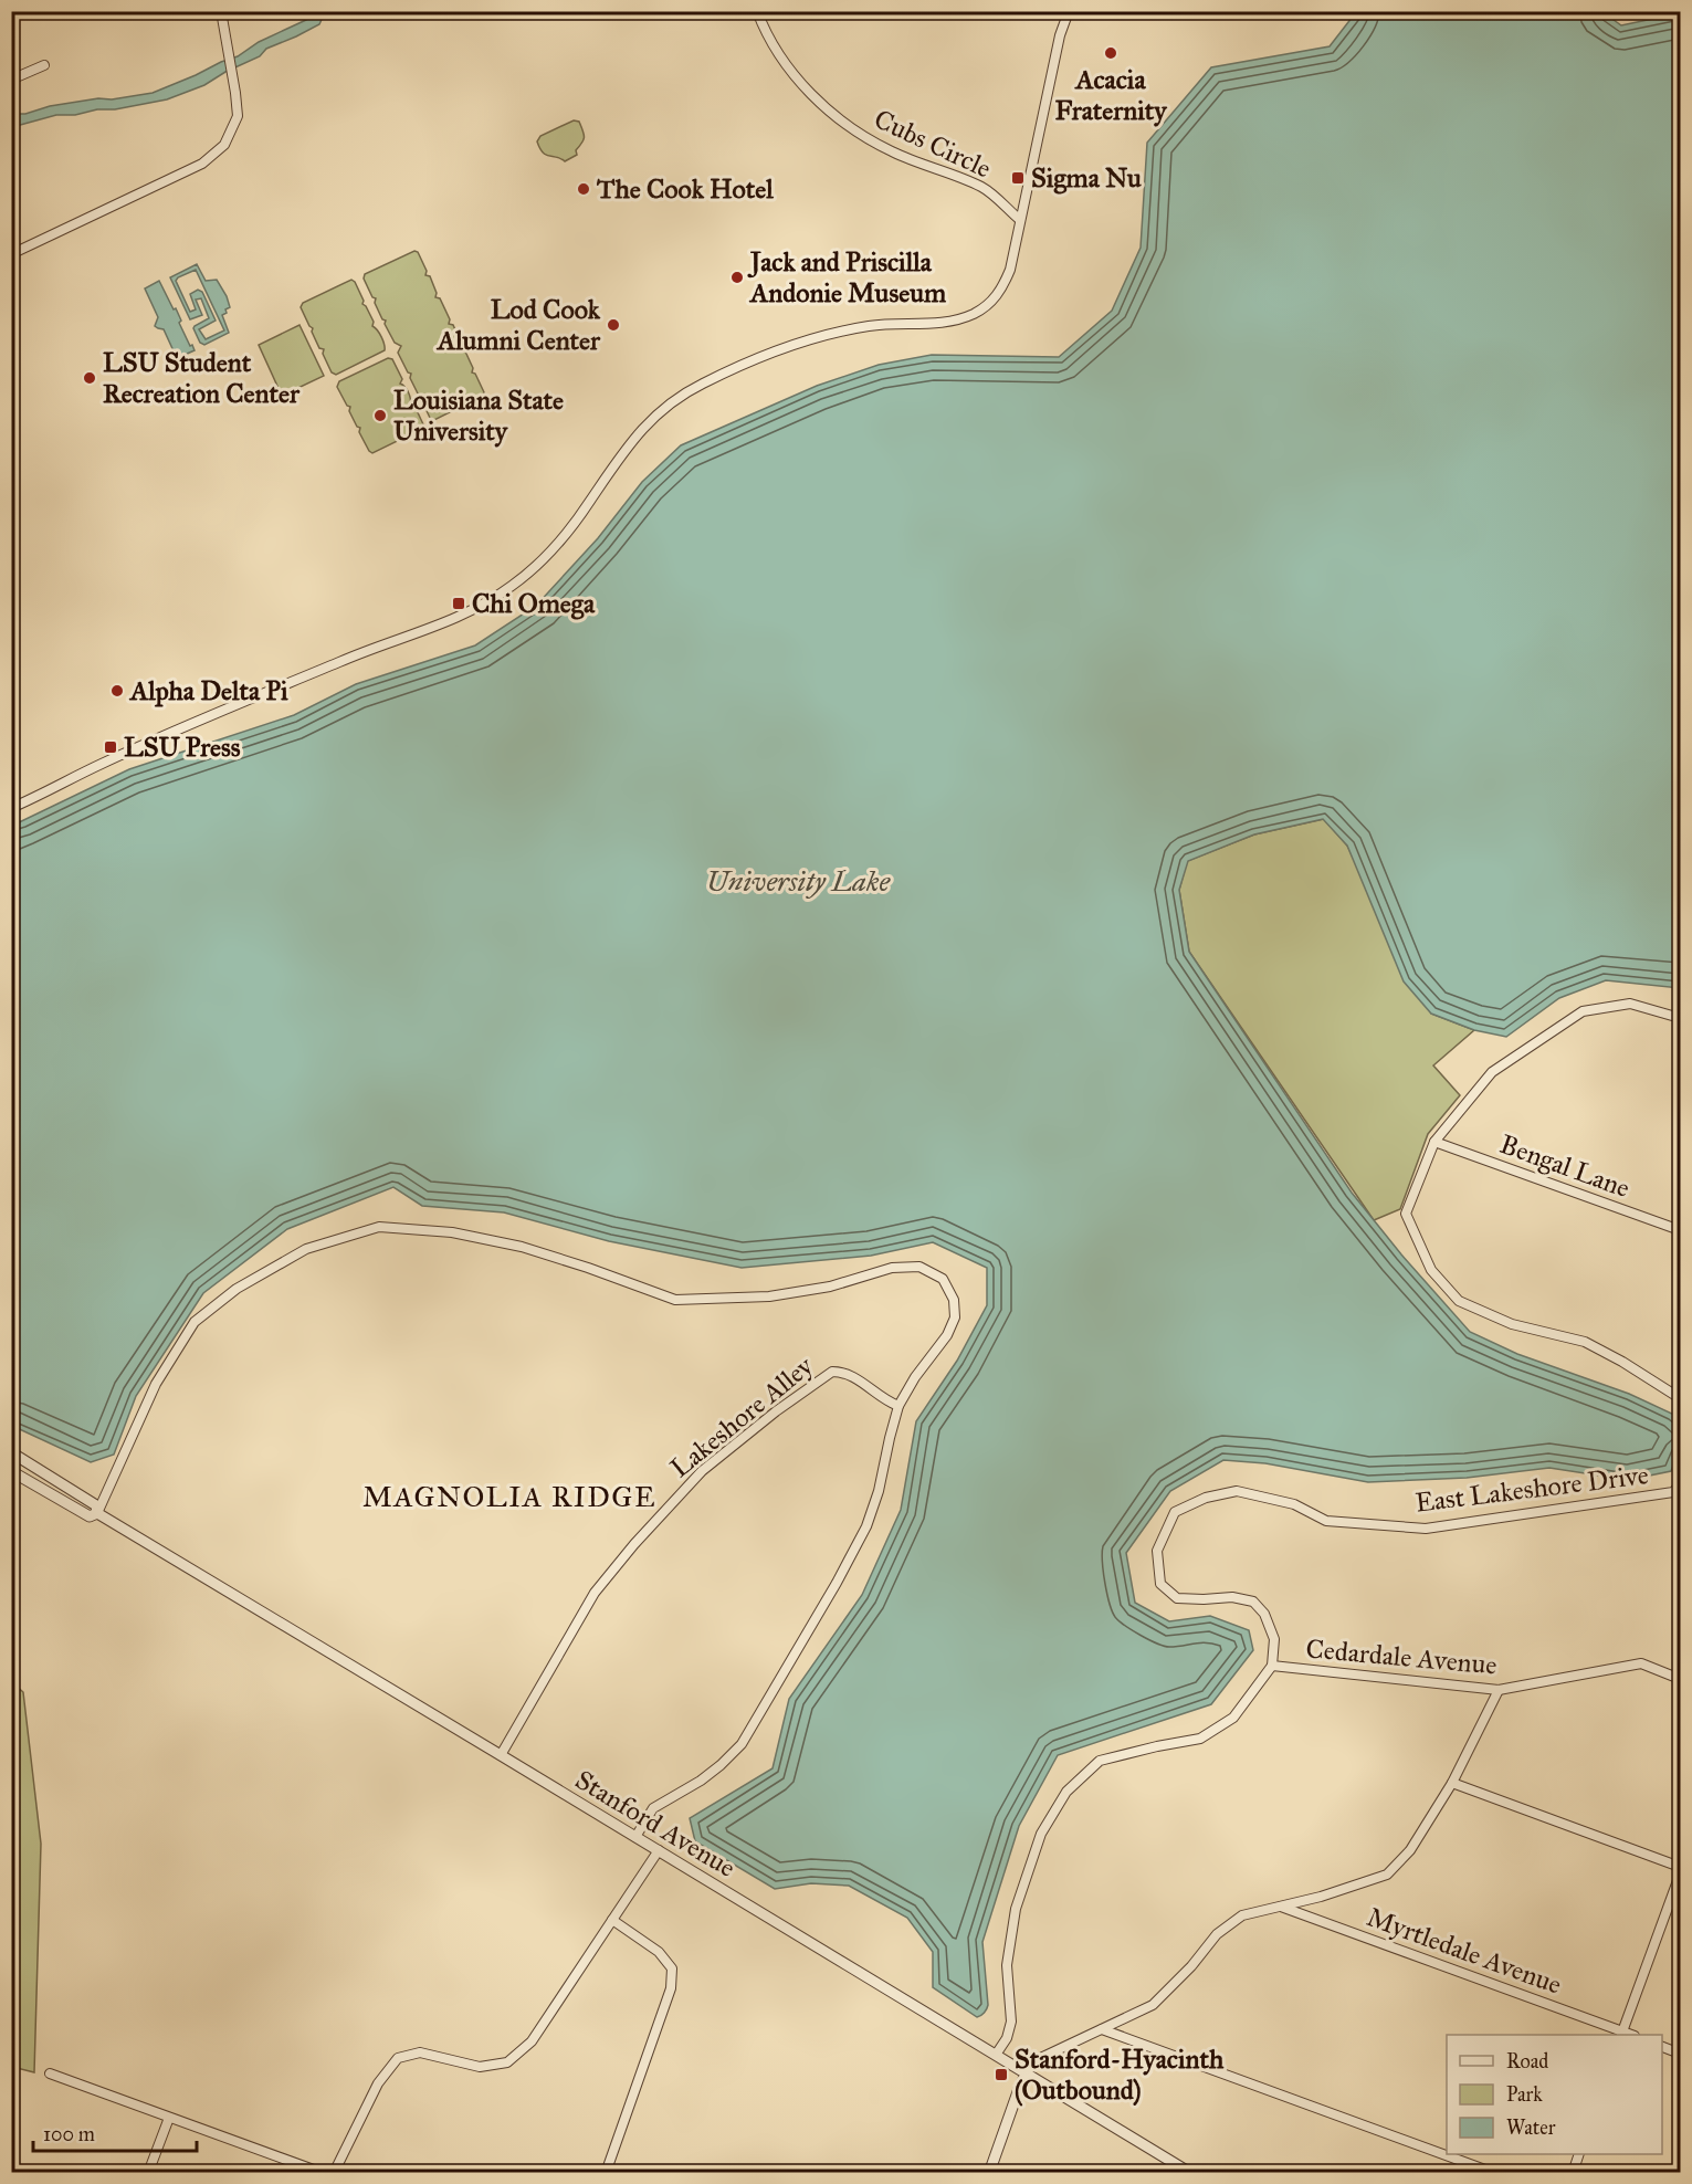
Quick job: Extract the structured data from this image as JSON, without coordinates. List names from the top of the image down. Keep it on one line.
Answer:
{"streets":{"street":["Cubs Circle","Bengal Lane","Lakeshore Alley","East Lakeshore Drive","Cedardale Avenue","Stanford Avenue","Myrtledale Avenue"]},"crossings":[["Lakeshore Alley","Stanford Avenue"],["East Lakeshore Drive","Cedardale Avenue"]],"districts":["MAGNOLIA RIDGE"],"water":["University Lake"],"places":{"other":["Acacia Fraternity","The Cook Hotel","Jack and Priscilla Andonie Museum","Lod Cook Alumni Center","LSU Student Recreation Center","Louisiana State University","Alpha Delta Pi"],"transit":["Sigma Nu","Chi Omega","LSU Press","Stanford-Hyacinth (Outbound)"]},"legend":["Road","Park","Water"],"scale_bar":"100 m"}
